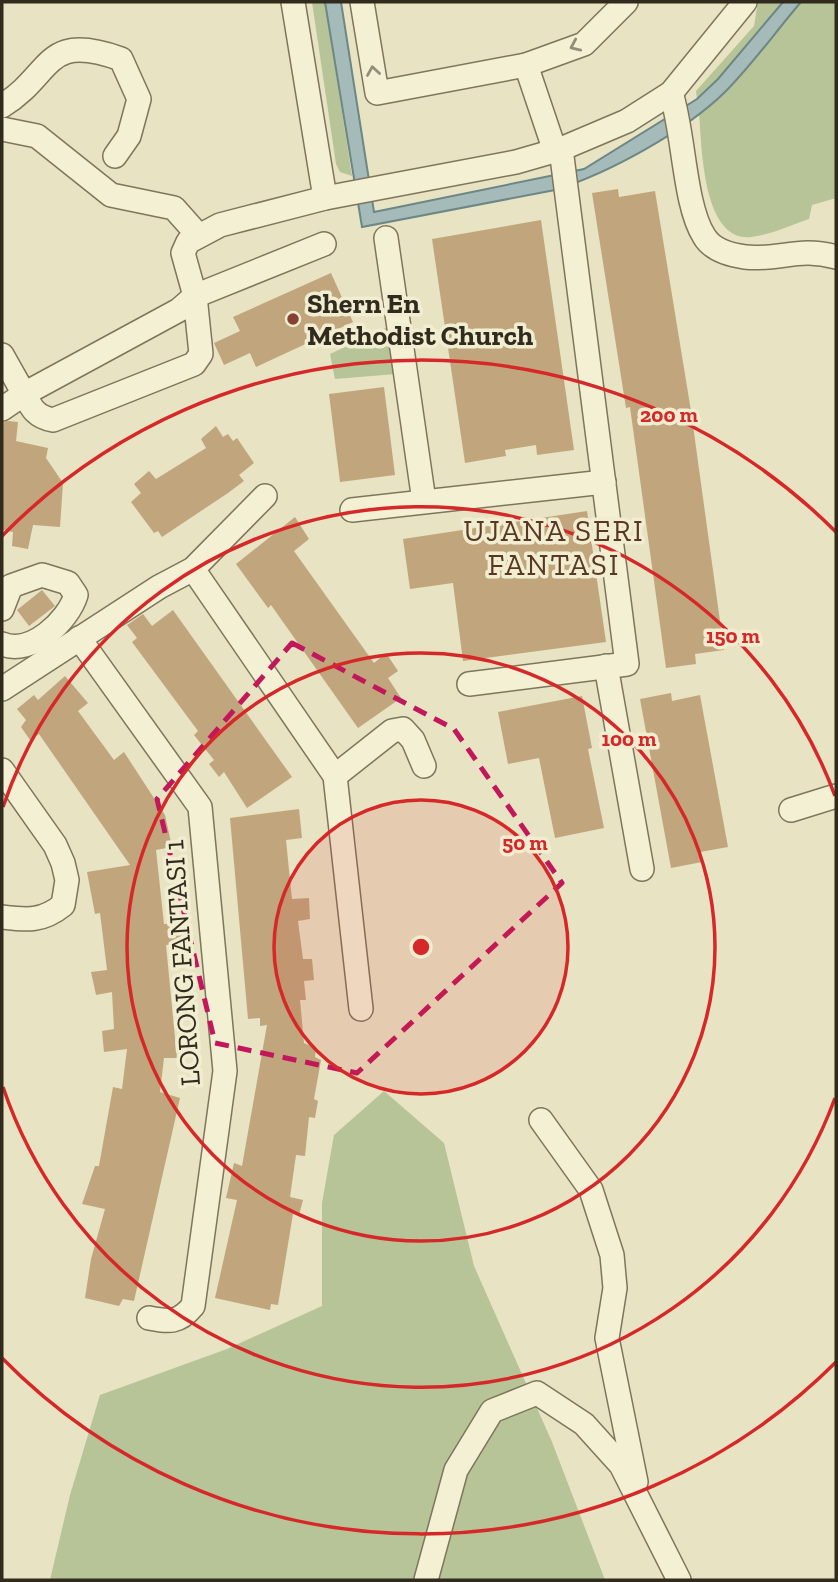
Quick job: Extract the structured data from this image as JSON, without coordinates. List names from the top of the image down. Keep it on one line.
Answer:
{"streets":{"street":["LORONG FANTASI 1"]},"districts":["UJANA SERI FANTASI"],"places":["Shern En Methodist Church"],"rings":["200 m","150 m","100 m","50 m"]}
